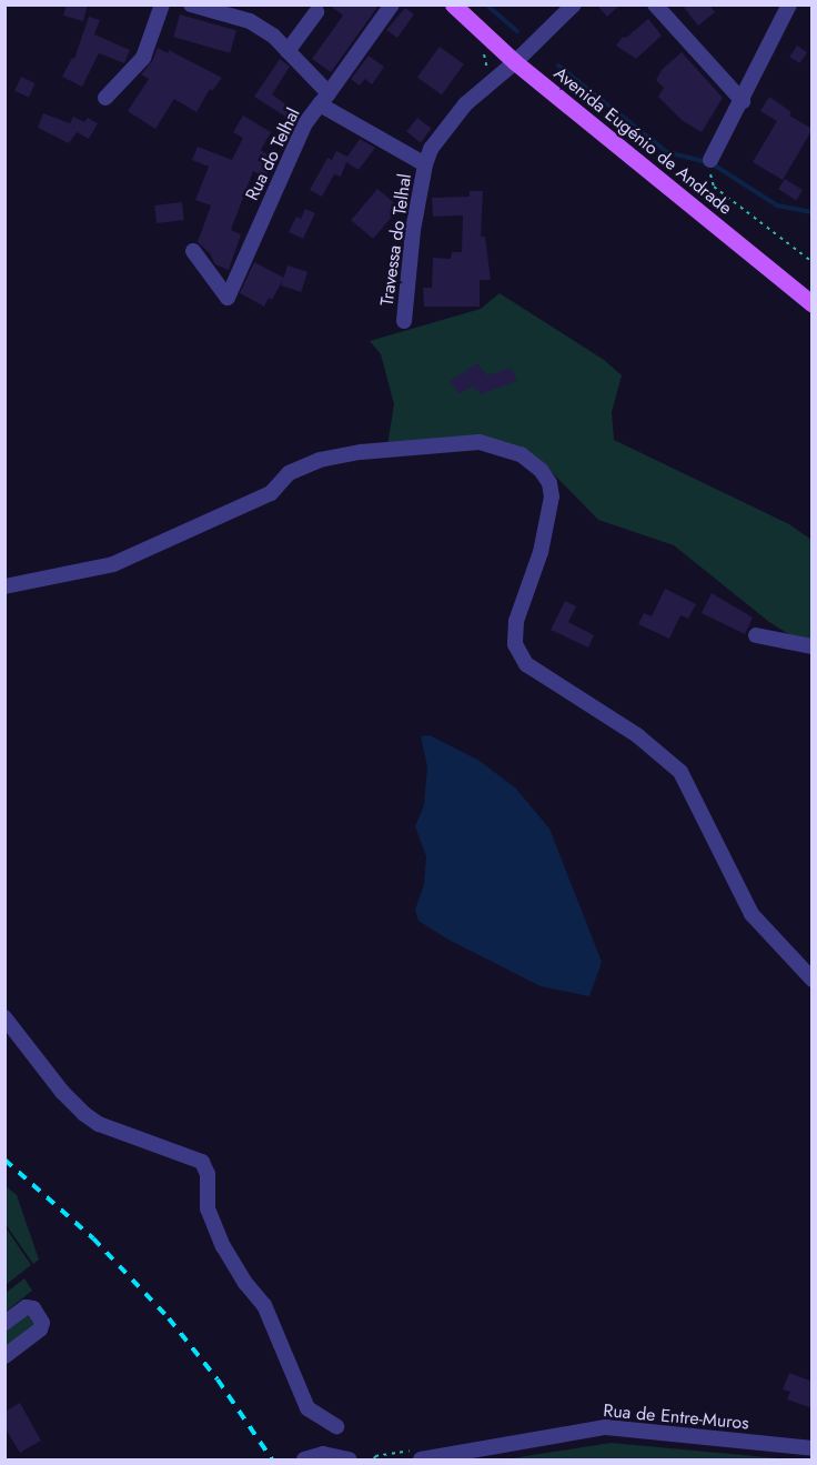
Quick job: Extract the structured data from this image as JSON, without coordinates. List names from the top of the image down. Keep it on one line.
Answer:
{"streets":{"main road":["Avenida Eugénio de Andrade"],"street":["Rua do Telhal","Travessa do Telhal","Rua de Entre-Muros"]},"crossings":[["Rua do Telhal","Travessa do Telhal"]]}
